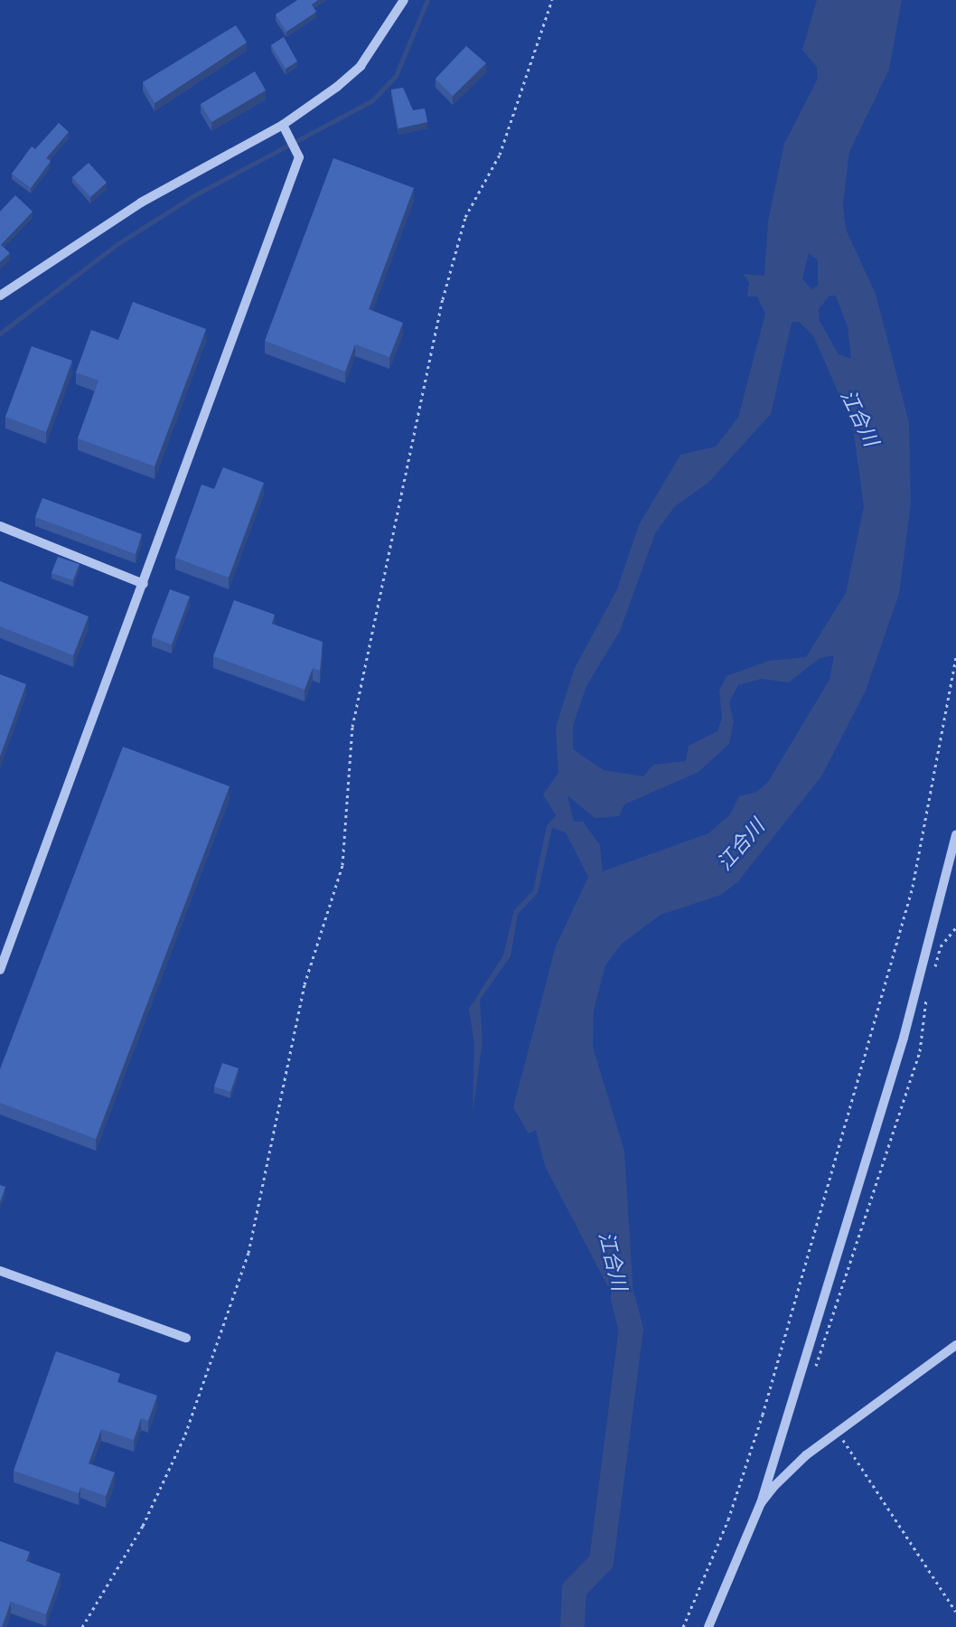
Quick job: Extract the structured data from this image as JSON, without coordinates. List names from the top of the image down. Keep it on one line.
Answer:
{"water":["江合川"]}
